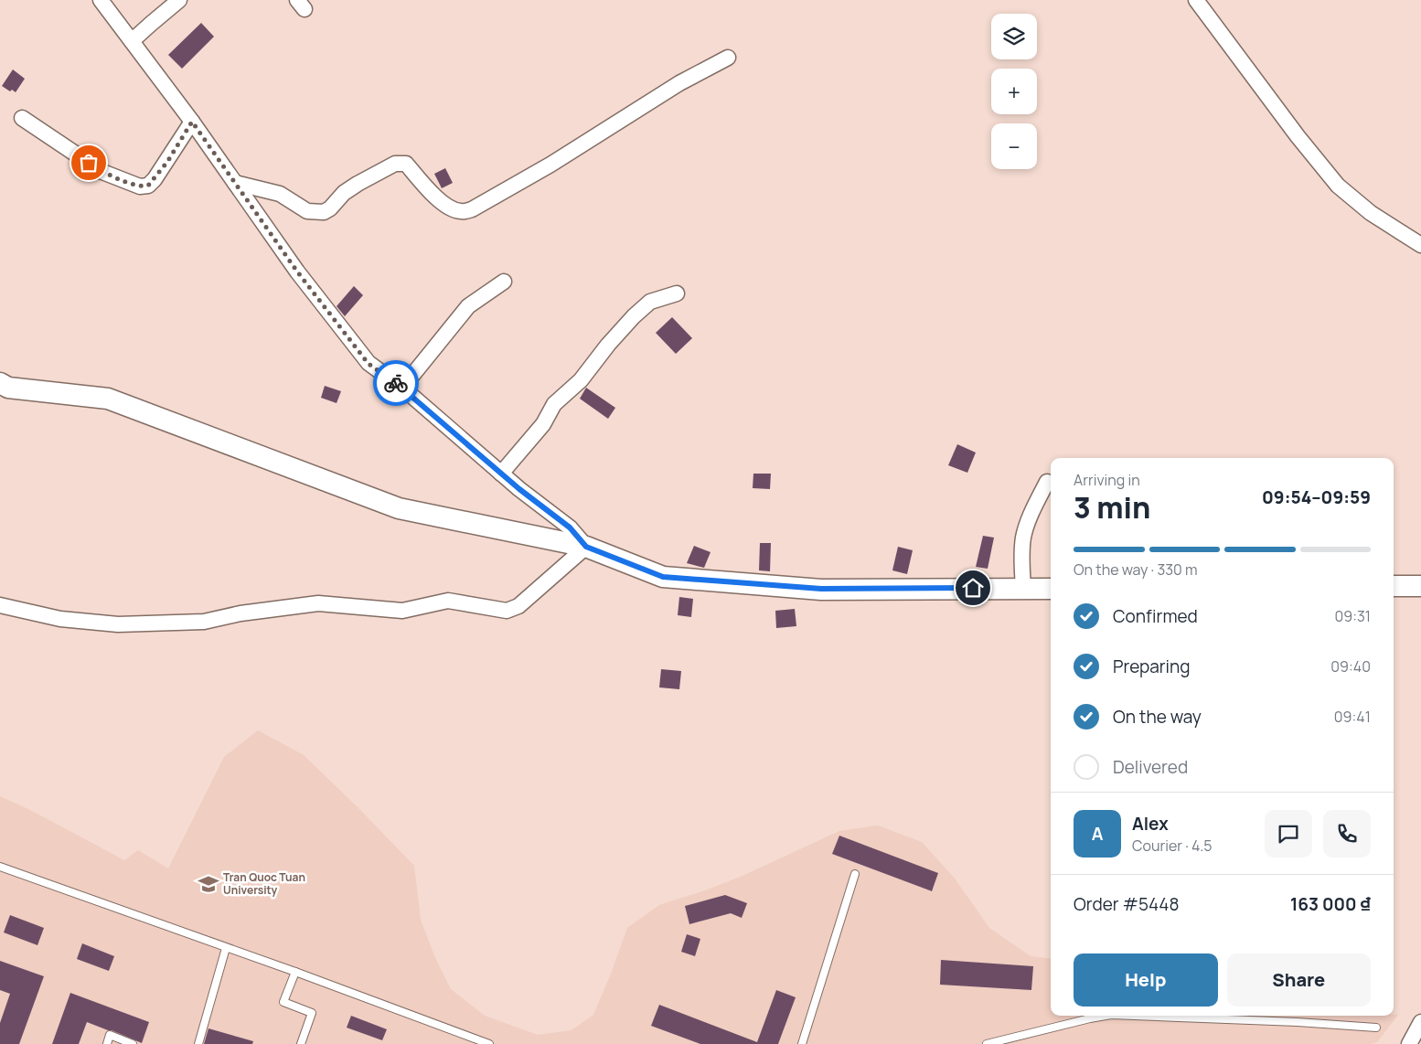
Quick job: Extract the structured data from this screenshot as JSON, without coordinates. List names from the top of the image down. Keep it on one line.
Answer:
{"places":{"school or university":["Tran Quoc Tuan University"]},"page":{"map_buttons":["+","−"],"heading":["3 min","Arriving in","09:54–09:59"],"panel":["Alex","Courier · 4.5","Order #5448","163 000 ₫"],"bar":"On the way · 330 m","list":[["Confirmed","09:31"],["Preparing","09:40"],["On the way","09:41"],"Delivered"],"round":"A","buttons":["Help","Share"]}}
